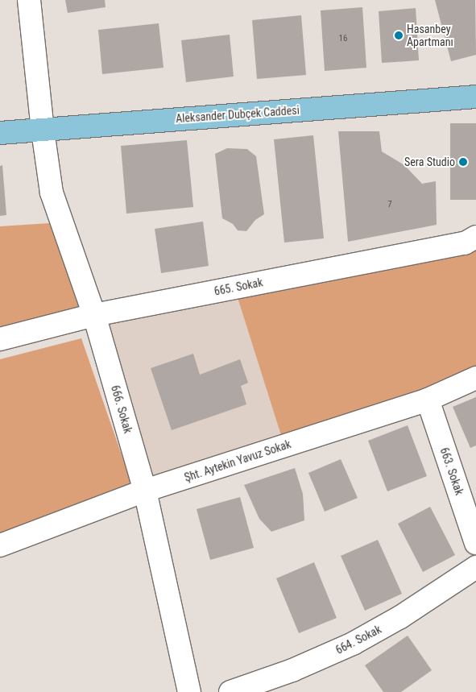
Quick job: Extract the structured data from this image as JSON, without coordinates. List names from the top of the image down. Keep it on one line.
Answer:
{"streets":{"main road":["Aleksander Dubçek Caddesi"],"street":["665. Sokak","666. Sokak","Şht. Aytekin Yavuz Sokak","663. Sokak","664. Sokak"]},"crossings":[["Aleksander Dubçek Caddesi","666. Sokak"],["665. Sokak","666. Sokak"],["666. Sokak","Şht. Aytekin Yavuz Sokak"],["Şht. Aytekin Yavuz Sokak","663. Sokak"]],"places":["Hasanbey Apartmanı","Sera Studio"],"house_numbers":["16","7"]}
